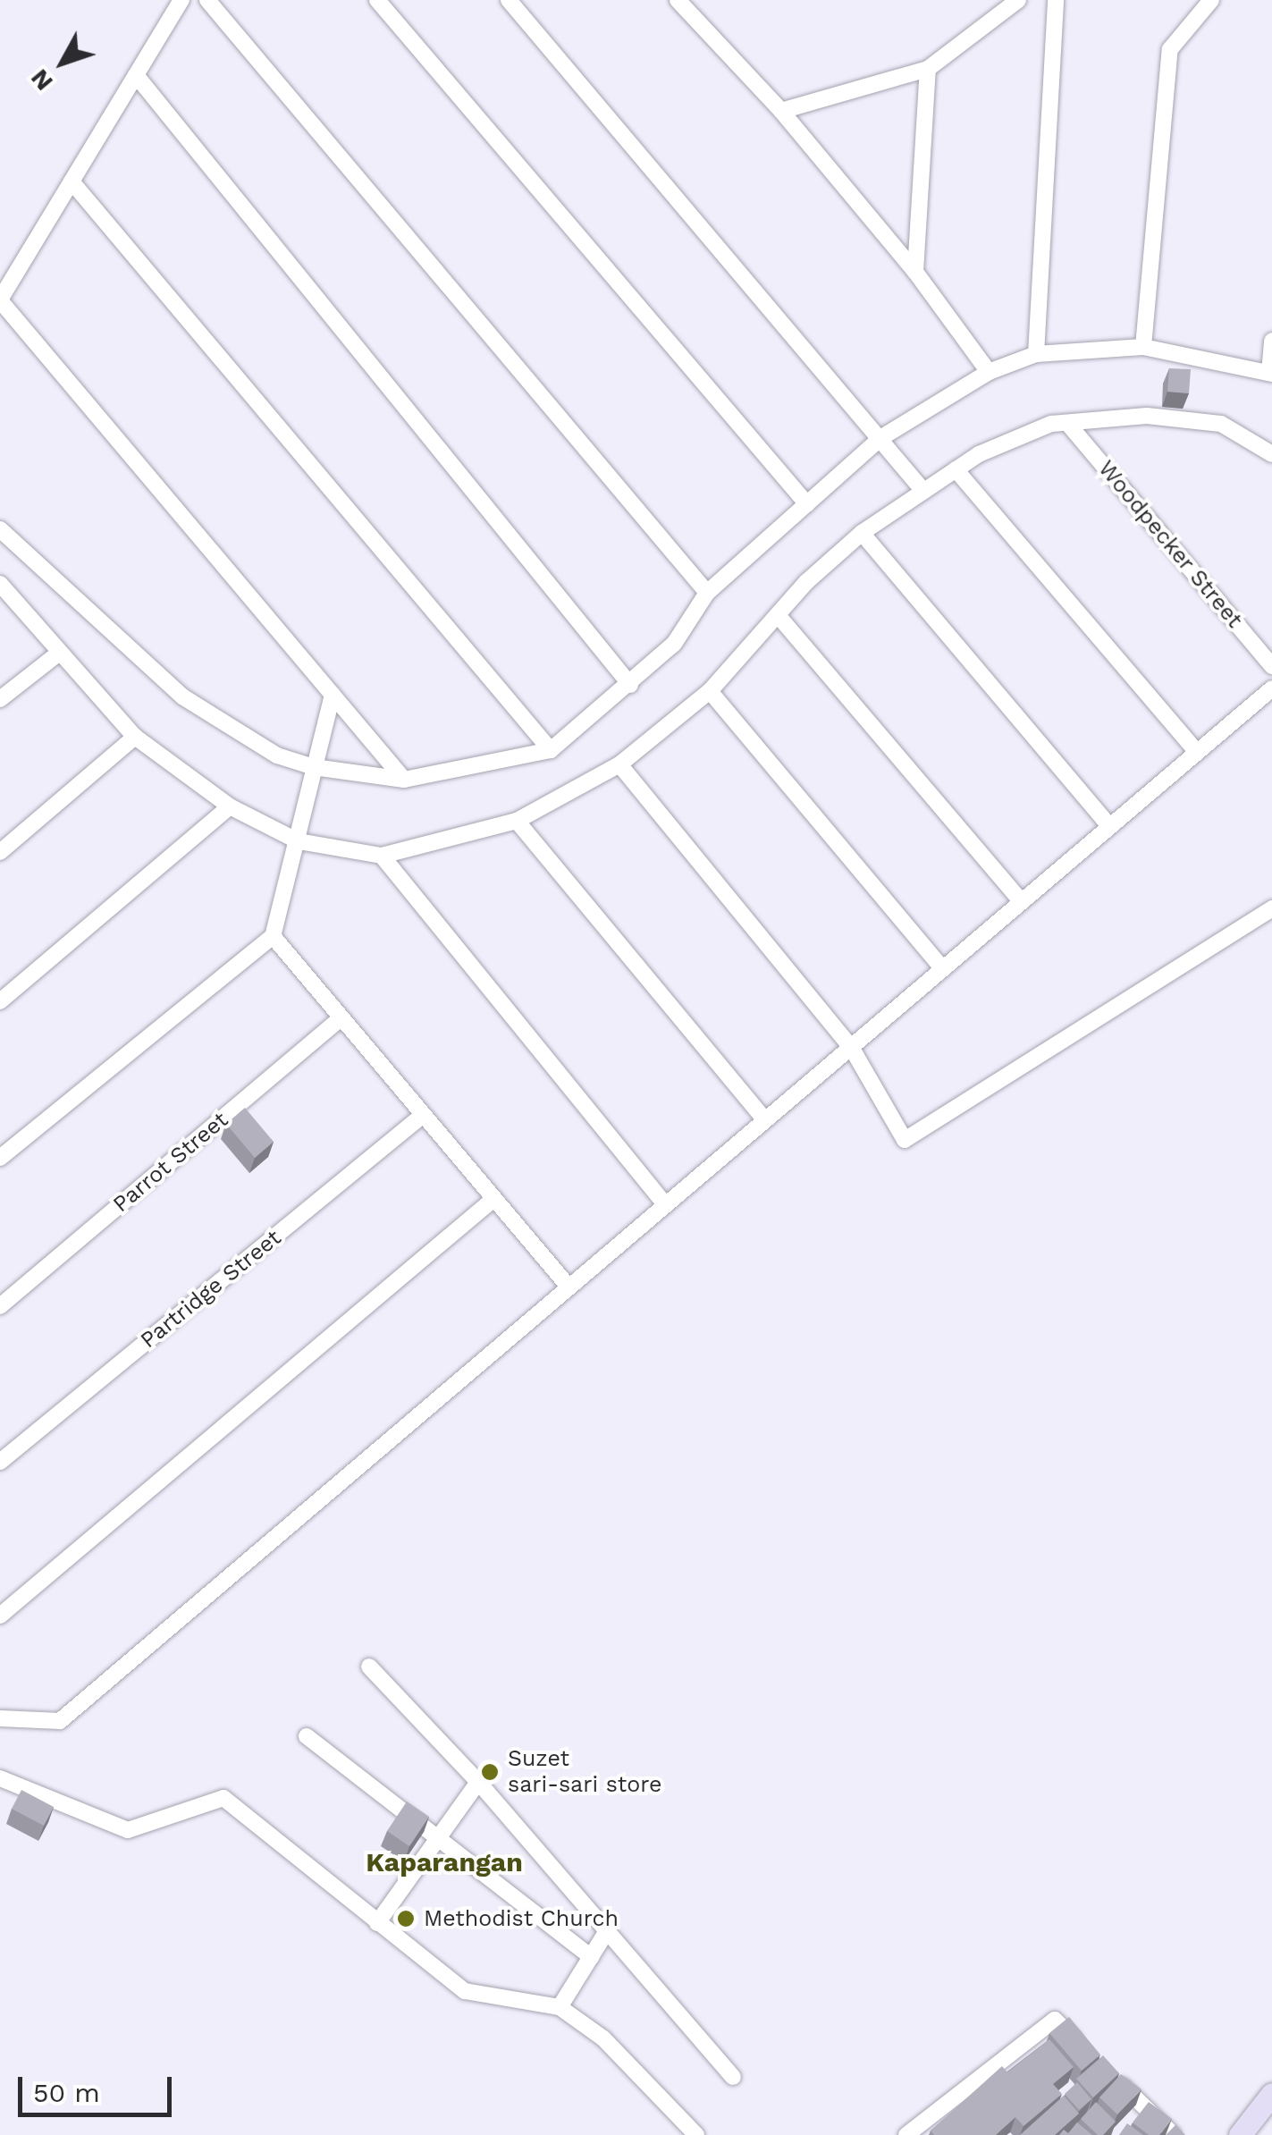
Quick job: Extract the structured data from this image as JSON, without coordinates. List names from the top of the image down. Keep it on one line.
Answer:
{"streets":{"street":["Woodpecker Street","Parrot Street","Partridge Street"]},"districts":["Kaparangan"],"places":["Suzet sari-sari store","Methodist Church"],"scale_bar":"50 m","north":"bottom left"}
